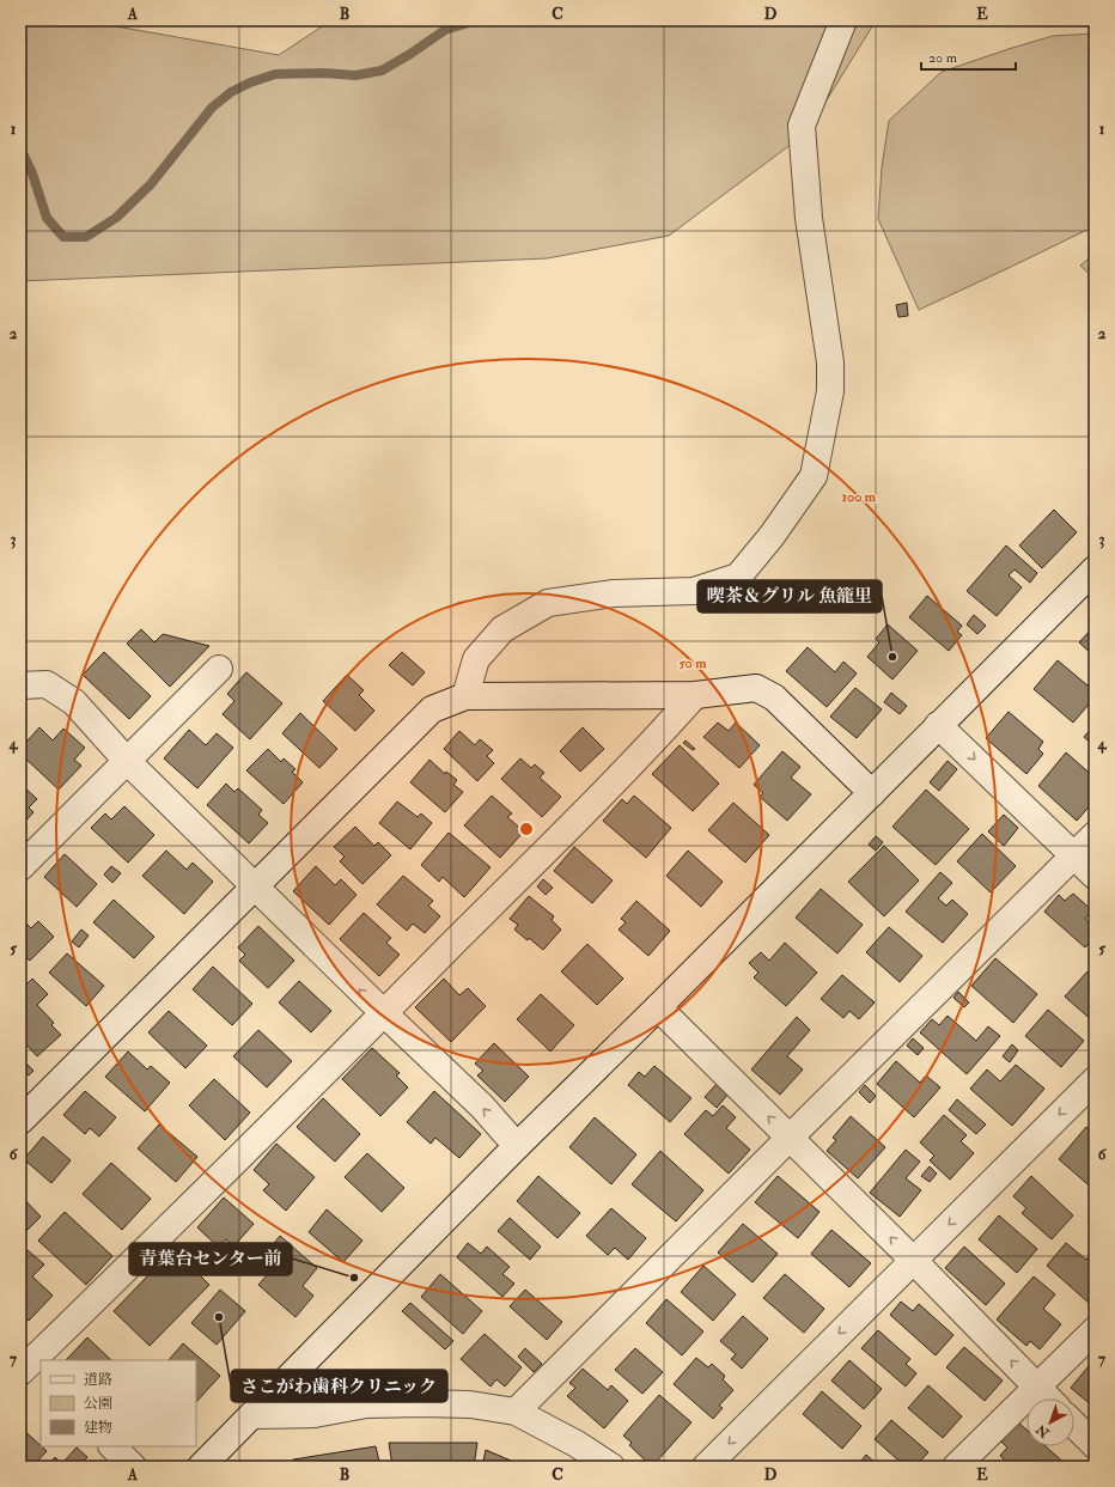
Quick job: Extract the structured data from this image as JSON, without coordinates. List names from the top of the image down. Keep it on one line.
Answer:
{"places":["喫茶＆グリル 魚籠里","青葉台センター前","さこがわ歯科クリニック"],"legend":["道路","公園","建物"],"scale_bar":"20 m","north":"bottom left","grid":{"columns":["A","B","C","D","E"],"rows":["1","2","3","4","5","6","7"]},"rings":["100 m","50 m"]}
